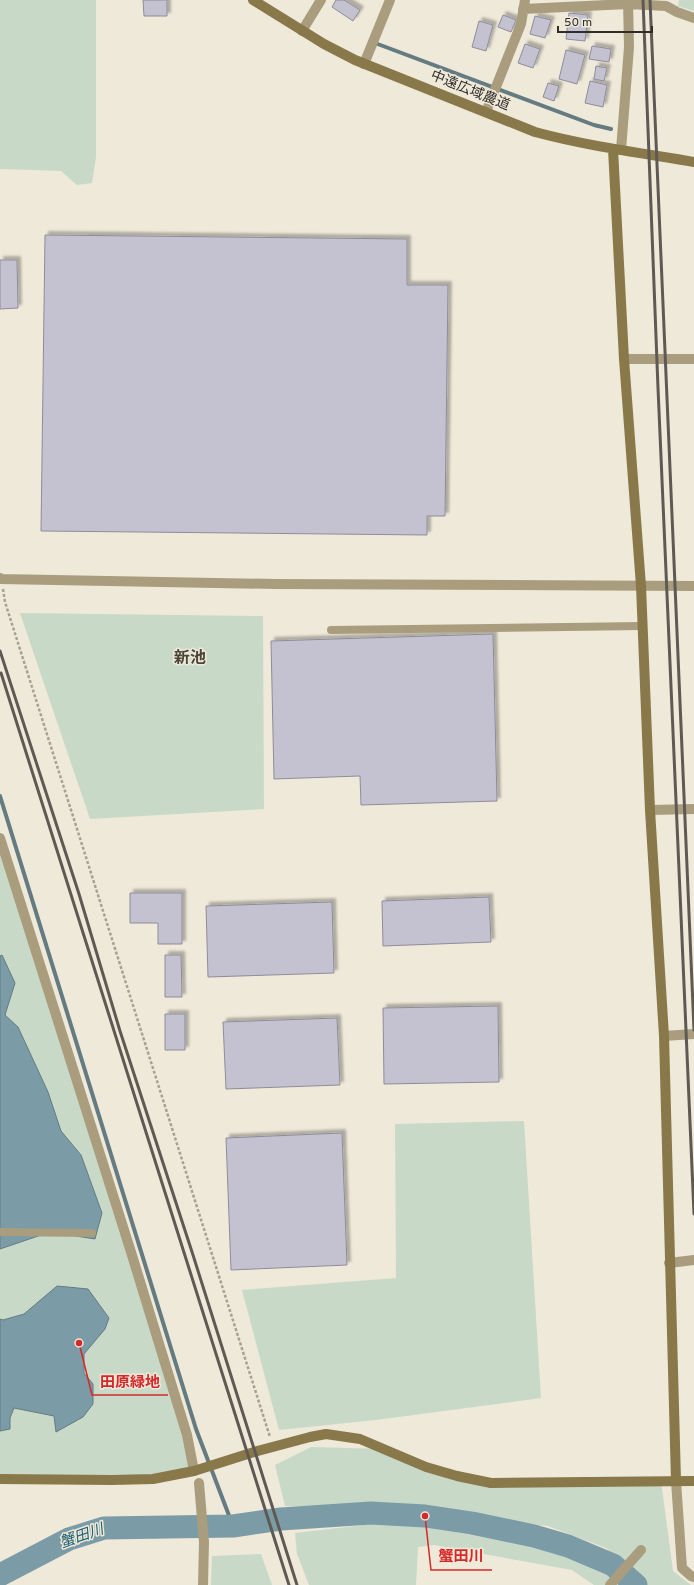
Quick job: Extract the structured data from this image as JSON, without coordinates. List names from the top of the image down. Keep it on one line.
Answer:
{"streets":{"street":["中遠広域農道"]},"districts":["新池"],"water":["蟹田川"],"places":["田原緑地","蟹田川"],"scale_bar":"50 m"}
